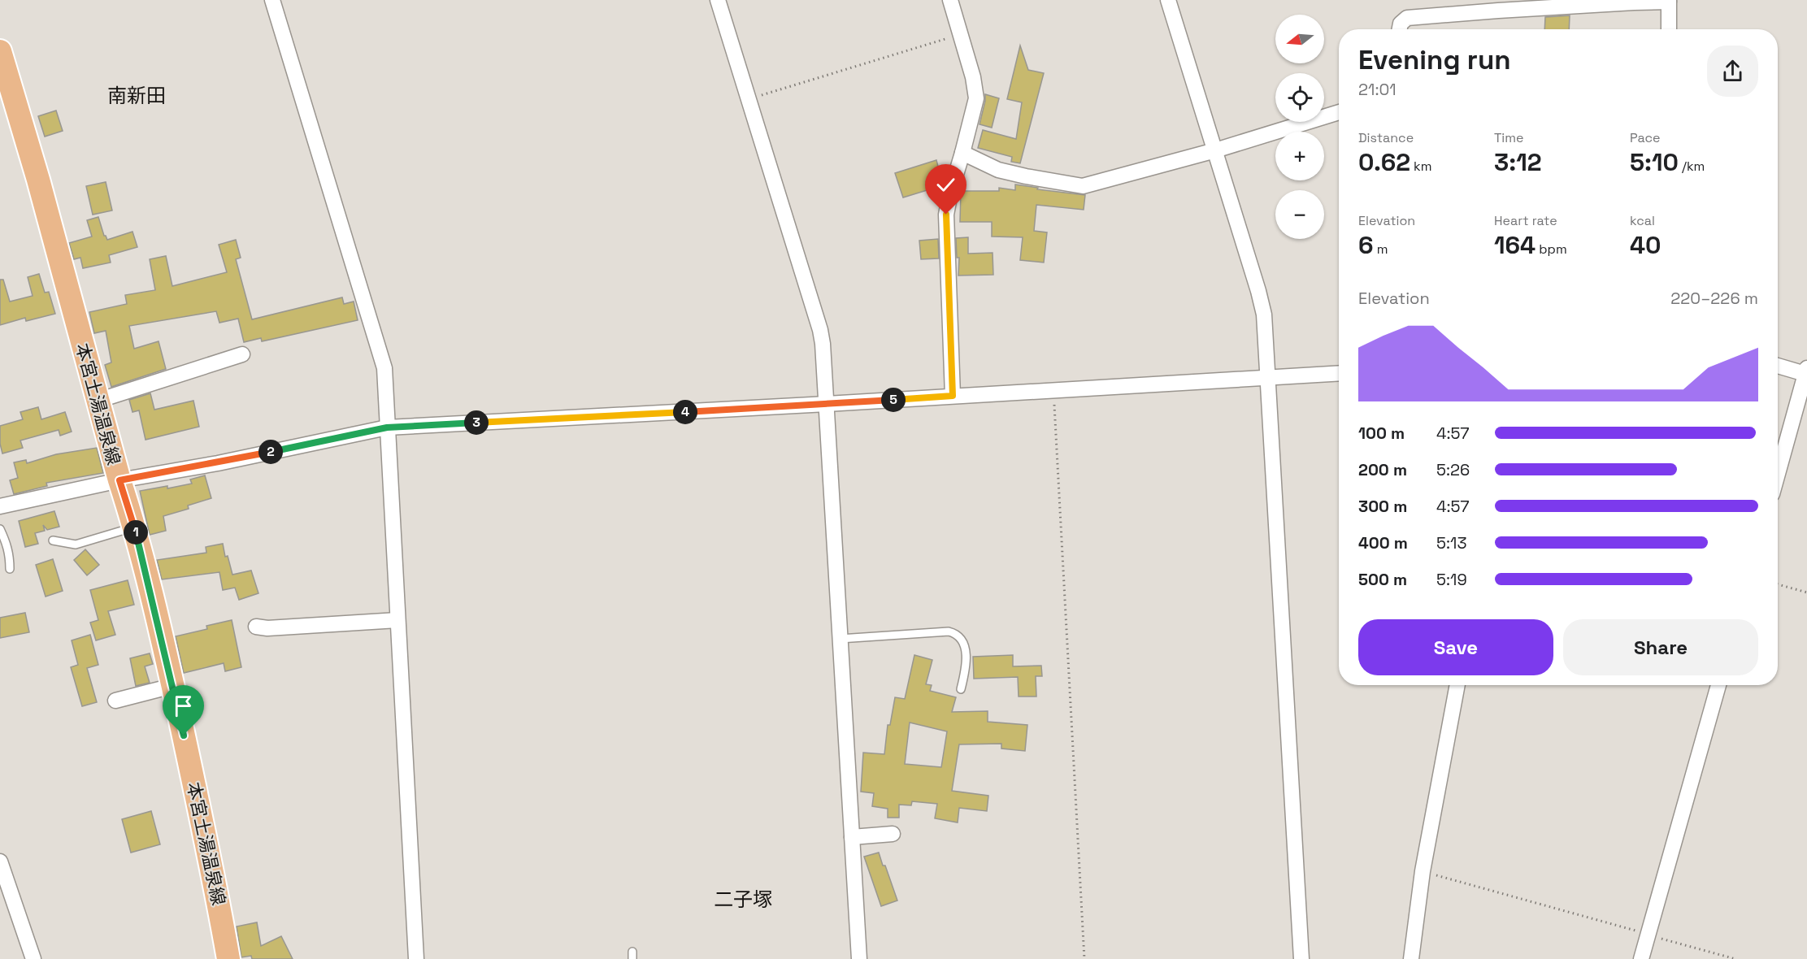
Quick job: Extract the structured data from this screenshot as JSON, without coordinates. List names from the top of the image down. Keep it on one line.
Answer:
{"streets":{"main road":["本宮土湯温泉線"]},"districts":["南新田","二子塚"],"north":"left","page":{"map_buttons":["+","−"],"heading":["Evening run","21:01"],"stats":[["Distance","0.62 km"],["Time","3:12"],["Pace","5:10 /km"],["Elevation","6 m"],["Heart rate","164 bpm"],["kcal","40"]],"chart":["Elevation","220–226 m"],"pins":["5","4","3","2","1"],"list":[{"name":"100 m","note":"4:57"},{"name":"200 m","note":"5:26"},{"name":"300 m","note":"4:57"},{"name":"400 m","note":"5:13"},{"name":"500 m","note":"5:19"}],"buttons":["Save","Share"]}}
